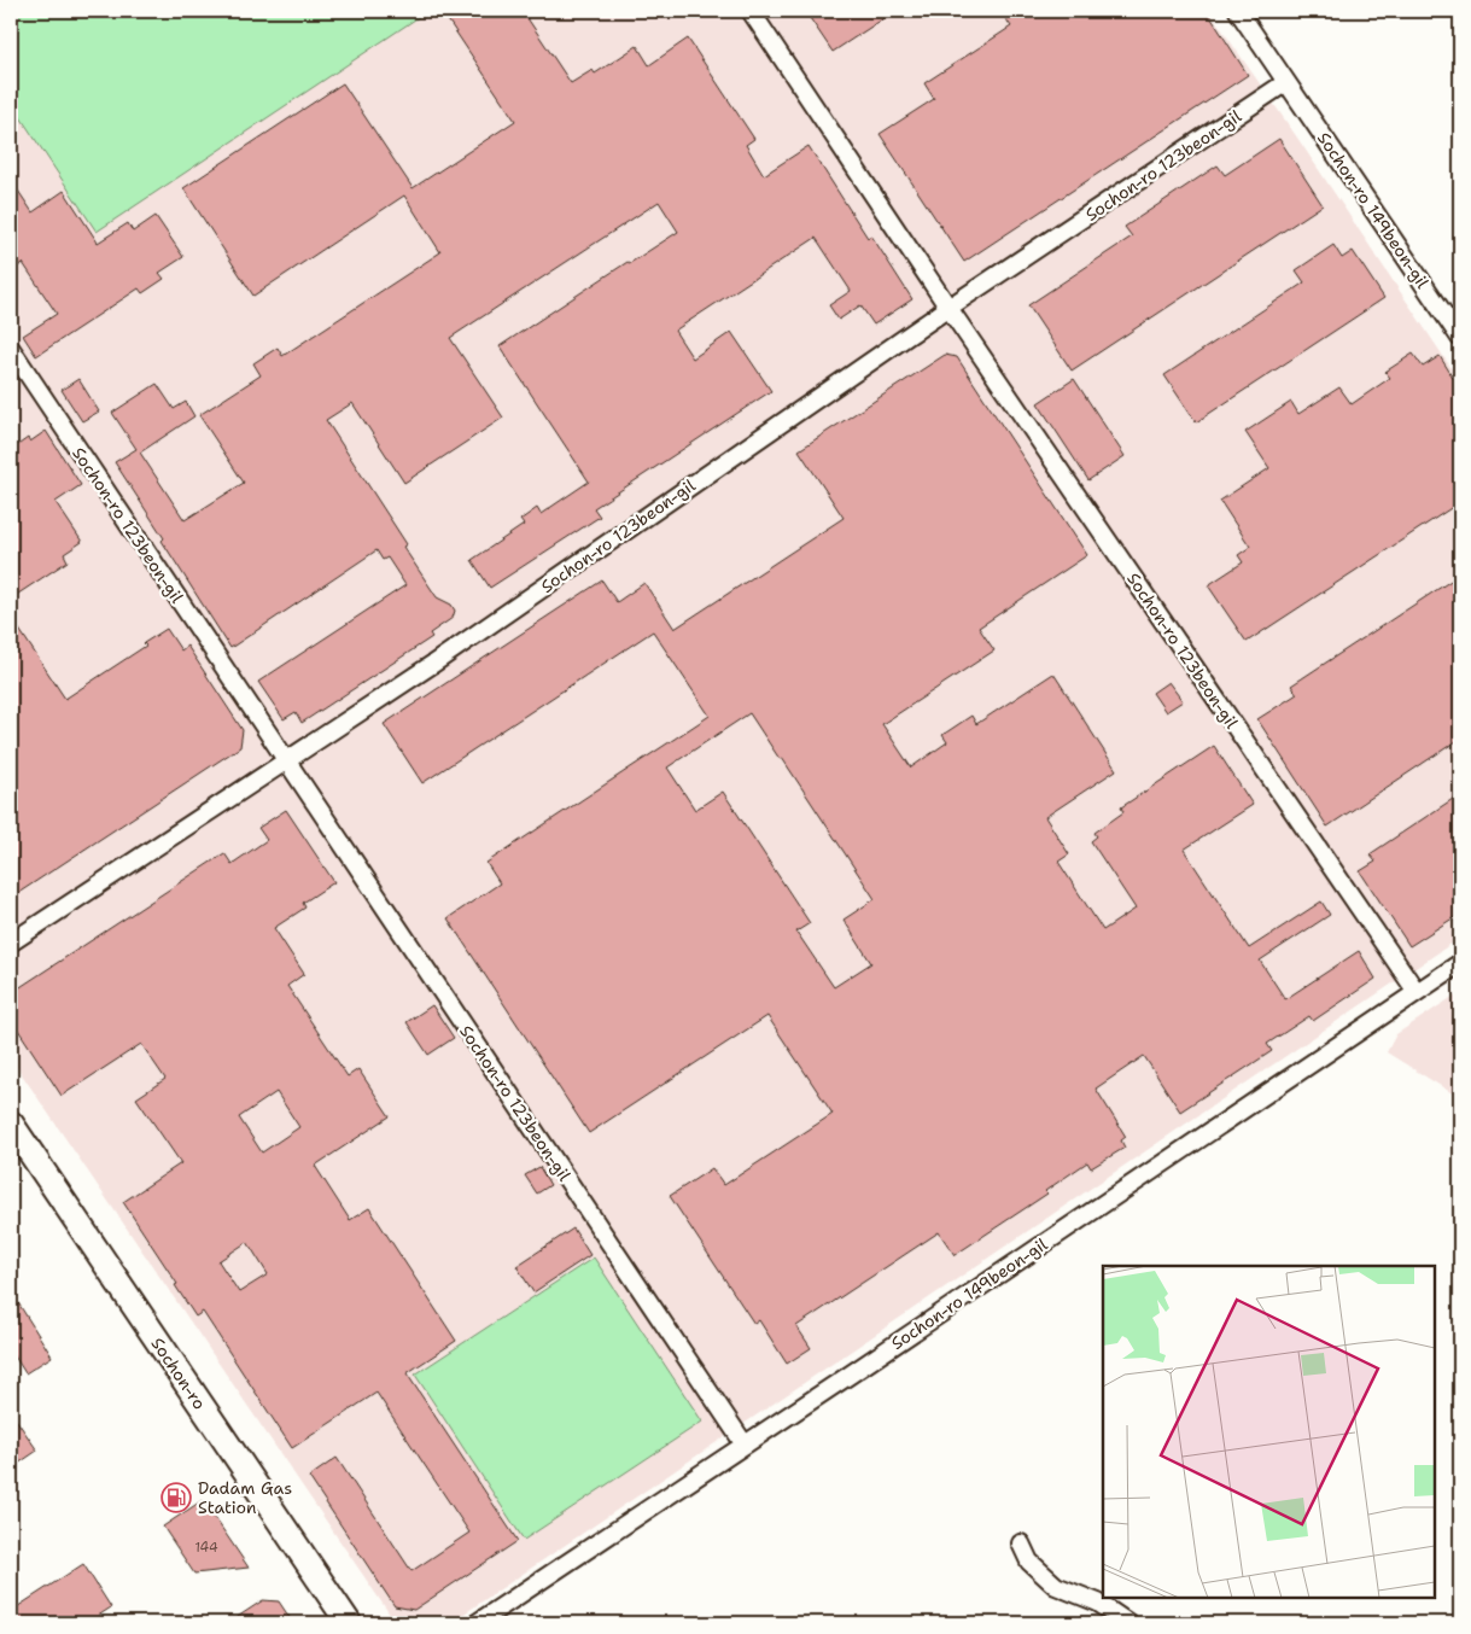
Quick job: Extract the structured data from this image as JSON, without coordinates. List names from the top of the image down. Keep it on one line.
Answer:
{"streets":{"street":["Sochon-ro 123beon-gil","Sochon-ro 149beon-gil","Sochon-ro"]},"crossings":[["Sochon-ro 123beon-gil","Sochon-ro 149beon-gil"]],"places":{"fuel station":["Dadam Gas Station"]},"house_numbers":["144"]}
